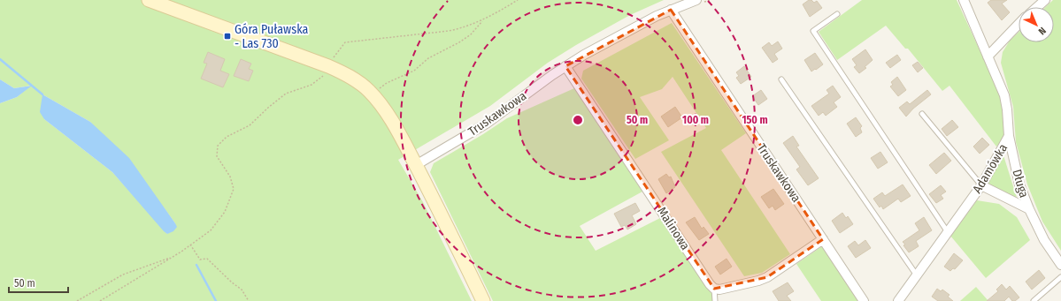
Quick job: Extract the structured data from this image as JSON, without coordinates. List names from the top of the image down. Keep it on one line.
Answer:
{"streets":{"street":["Truskawkowa","Adamówka","Długa","Malinowa"]},"crossings":[["Truskawkowa","Malinowa"],["Adamówka","Długa"]],"places":{"transit":["Góra Puławska - Las 730"]},"scale_bar":"50 m","north":"bottom right","rings":["50 m","100 m","150 m"]}
